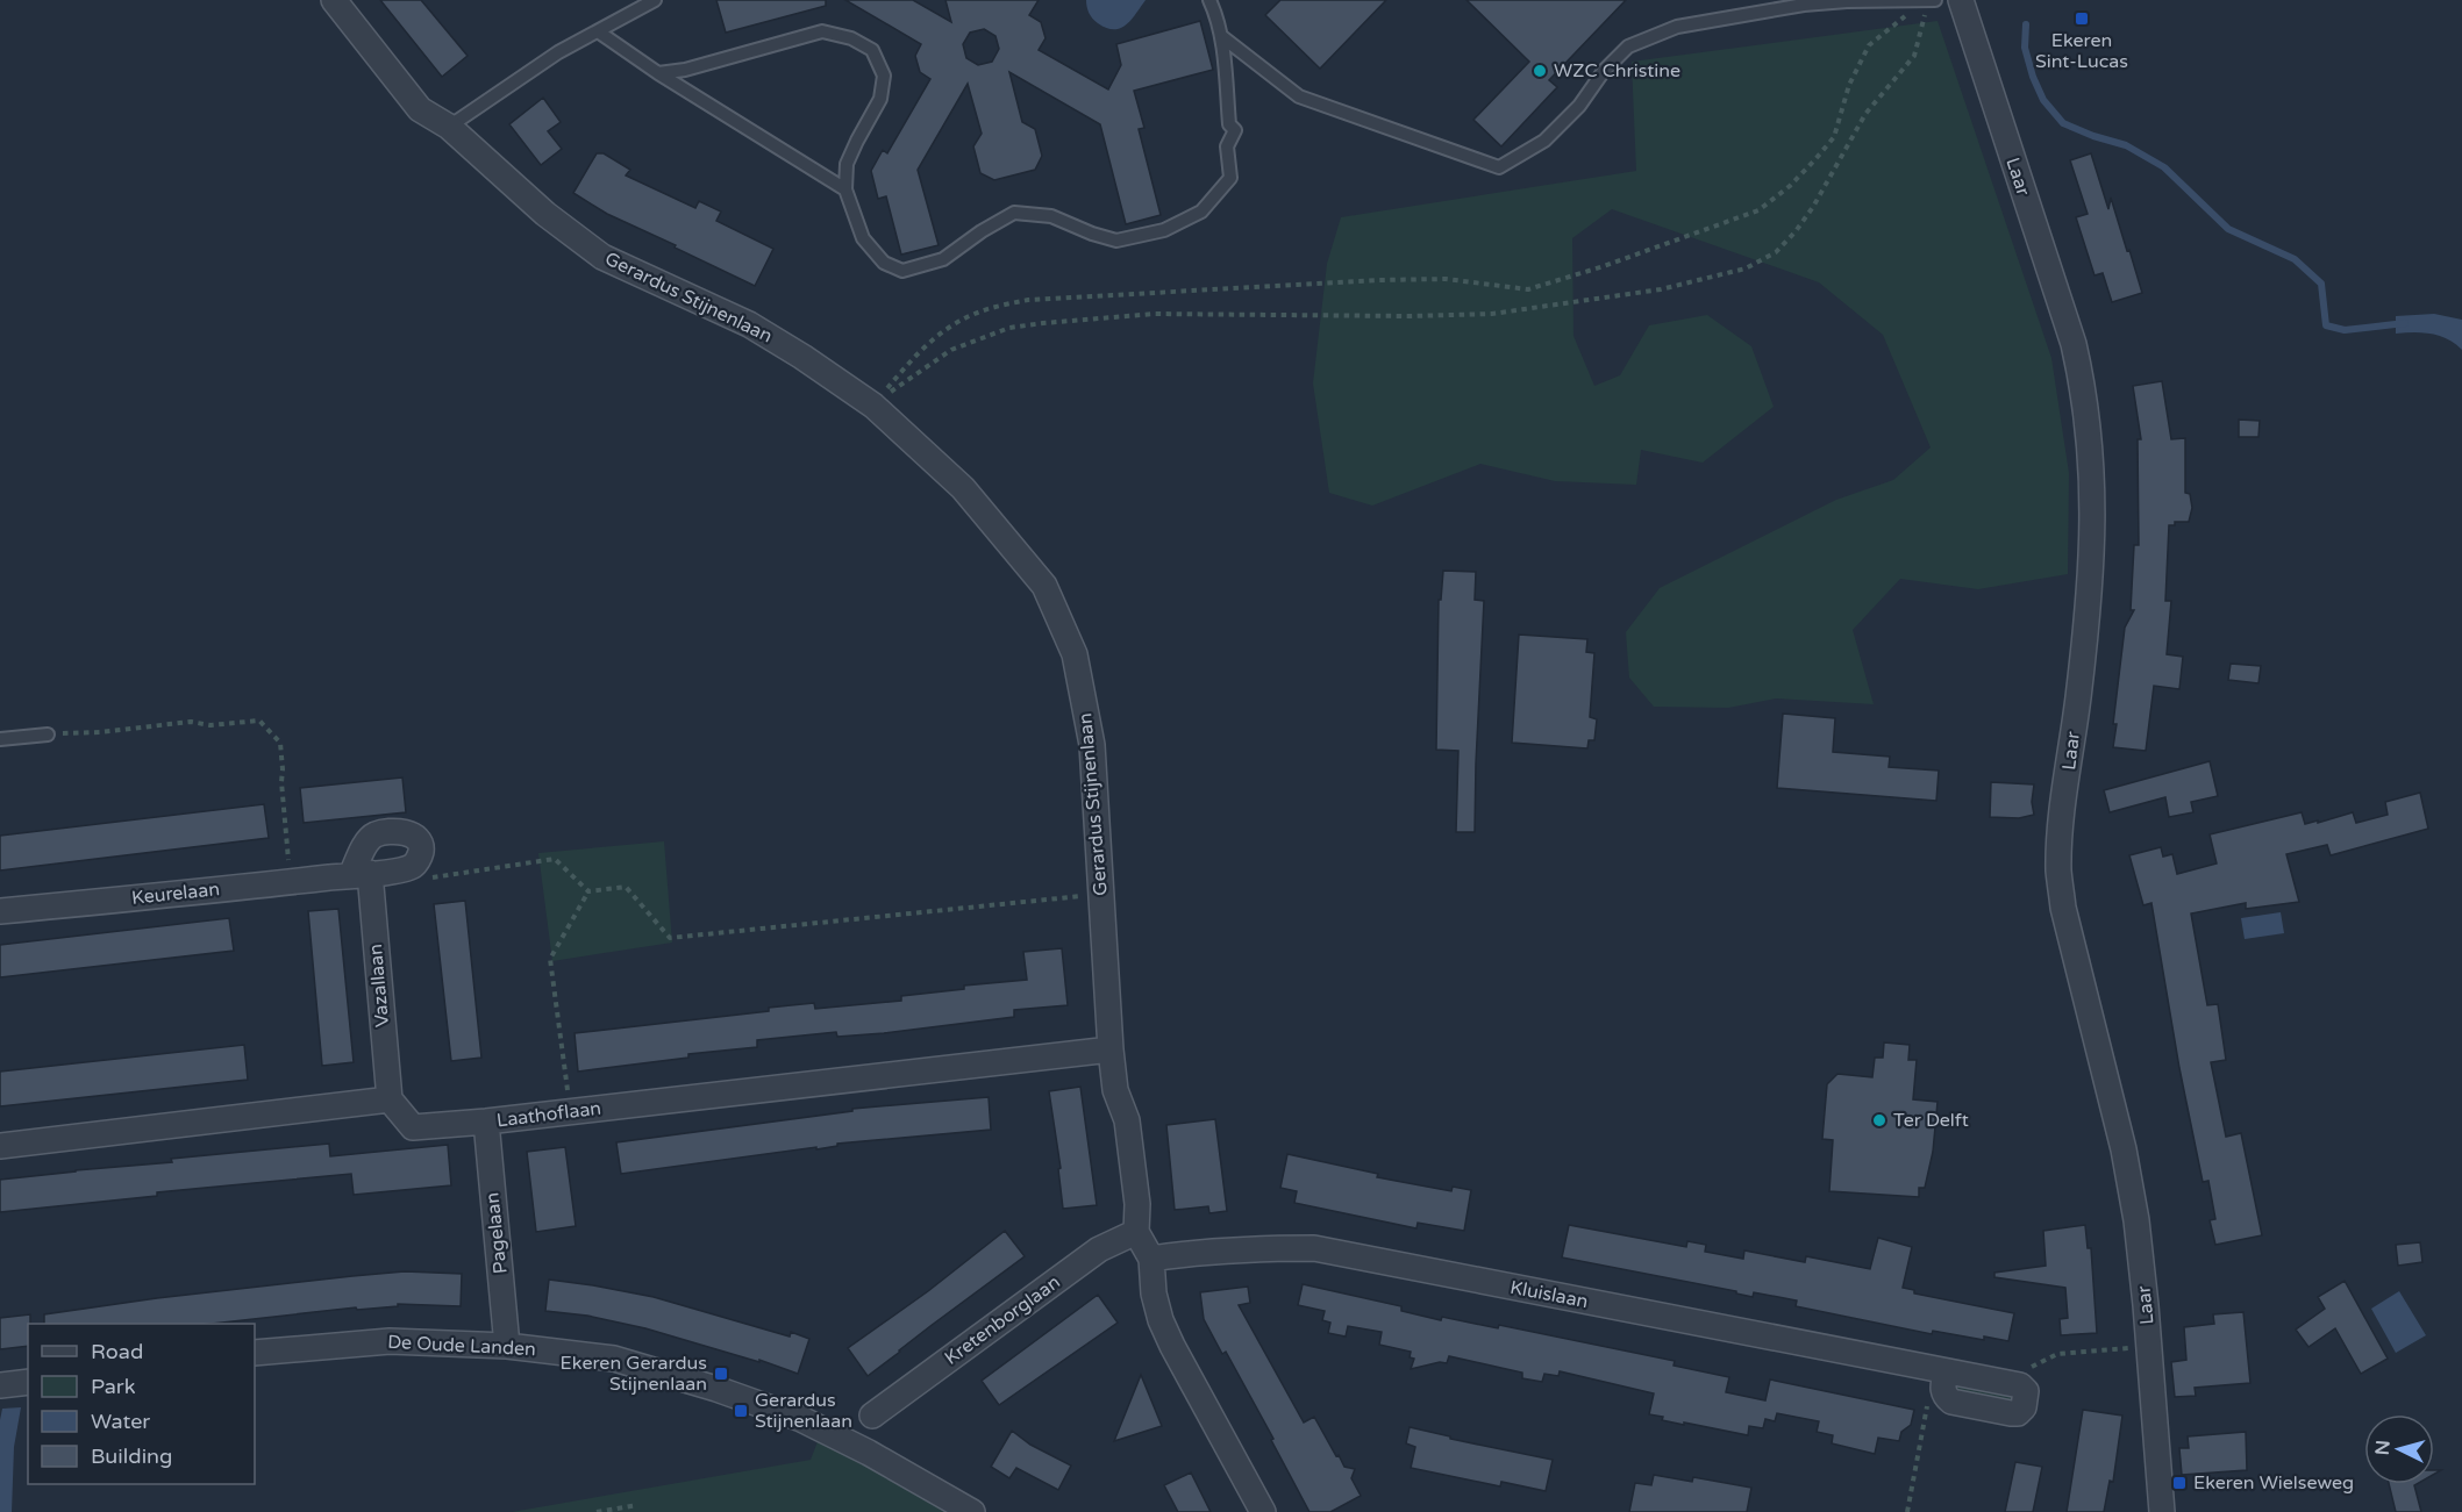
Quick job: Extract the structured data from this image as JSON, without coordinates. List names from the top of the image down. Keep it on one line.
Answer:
{"streets":{"street":["Laar","Gerardus Stijnenlaan","Keurelaan","Vazallaan","Laathoflaan","Pagelaan","Kluislaan","Kretenborglaan","De Oude Landen"]},"crossings":[["Gerardus Stijnenlaan","Laathoflaan"],["Gerardus Stijnenlaan","Kluislaan"],["Gerardus Stijnenlaan","Kretenborglaan"],["Keurelaan","Vazallaan"],["Vazallaan","Laathoflaan"],["Laathoflaan","Pagelaan"],["Pagelaan","De Oude Landen"]],"places":{"transit":["Ekeren Sint-Lucas","Ekeren Gerardus Stijnenlaan","Gerardus Stijnenlaan","Ekeren Wielseweg"],"other":["WZC Christine","Ter Delft"]},"legend":["Road","Park","Water","Building"],"north":"left"}
